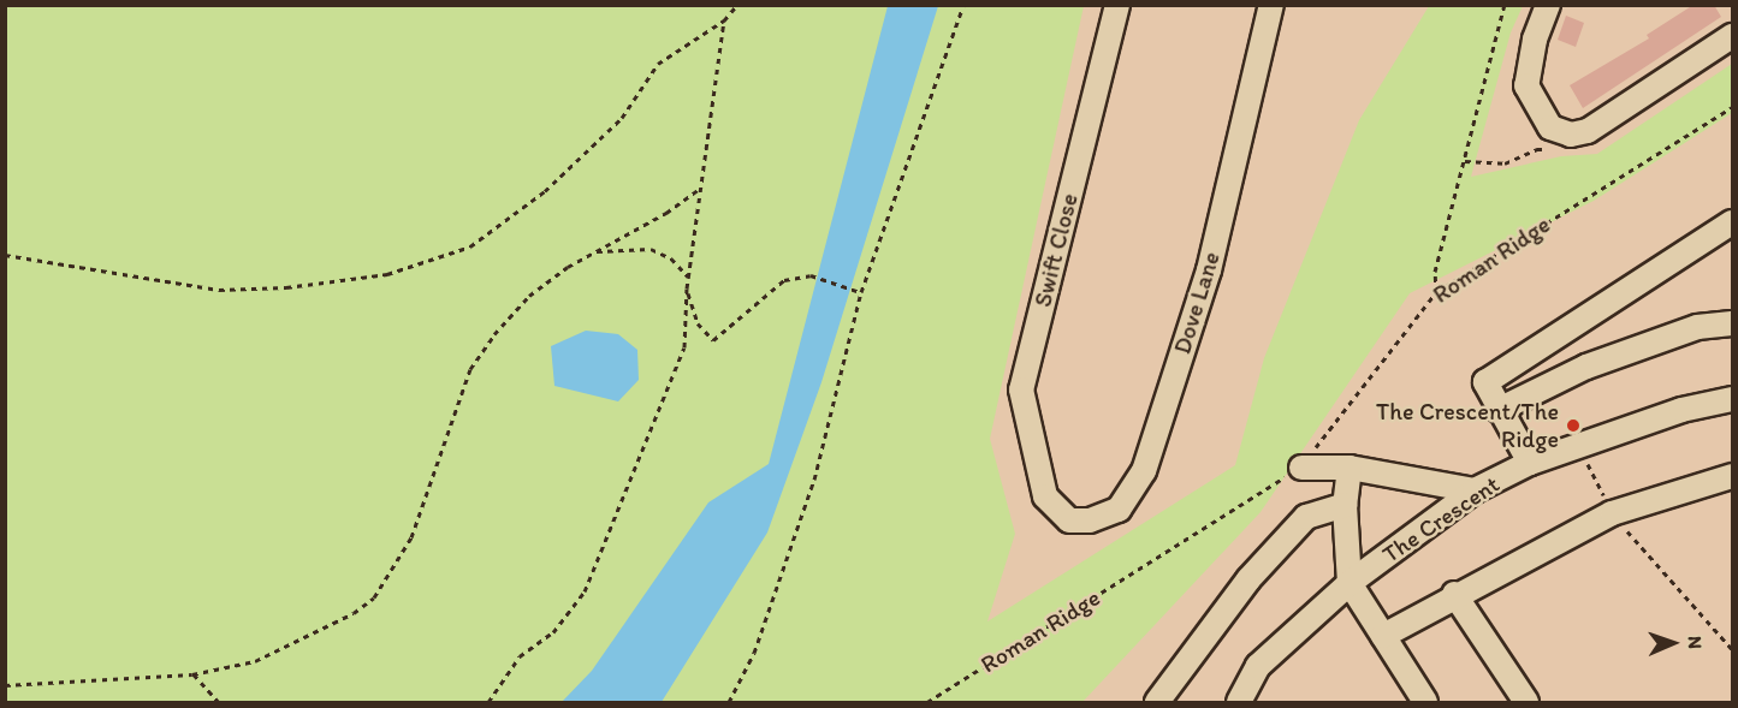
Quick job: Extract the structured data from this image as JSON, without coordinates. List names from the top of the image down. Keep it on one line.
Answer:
{"streets":{"street":["Swift Close","Dove Lane","The Crescent"],"path":["Roman Ridge"]},"crossings":[["Swift Close","Dove Lane"]],"places":["The Crescent/The Ridge"],"north":"right"}
